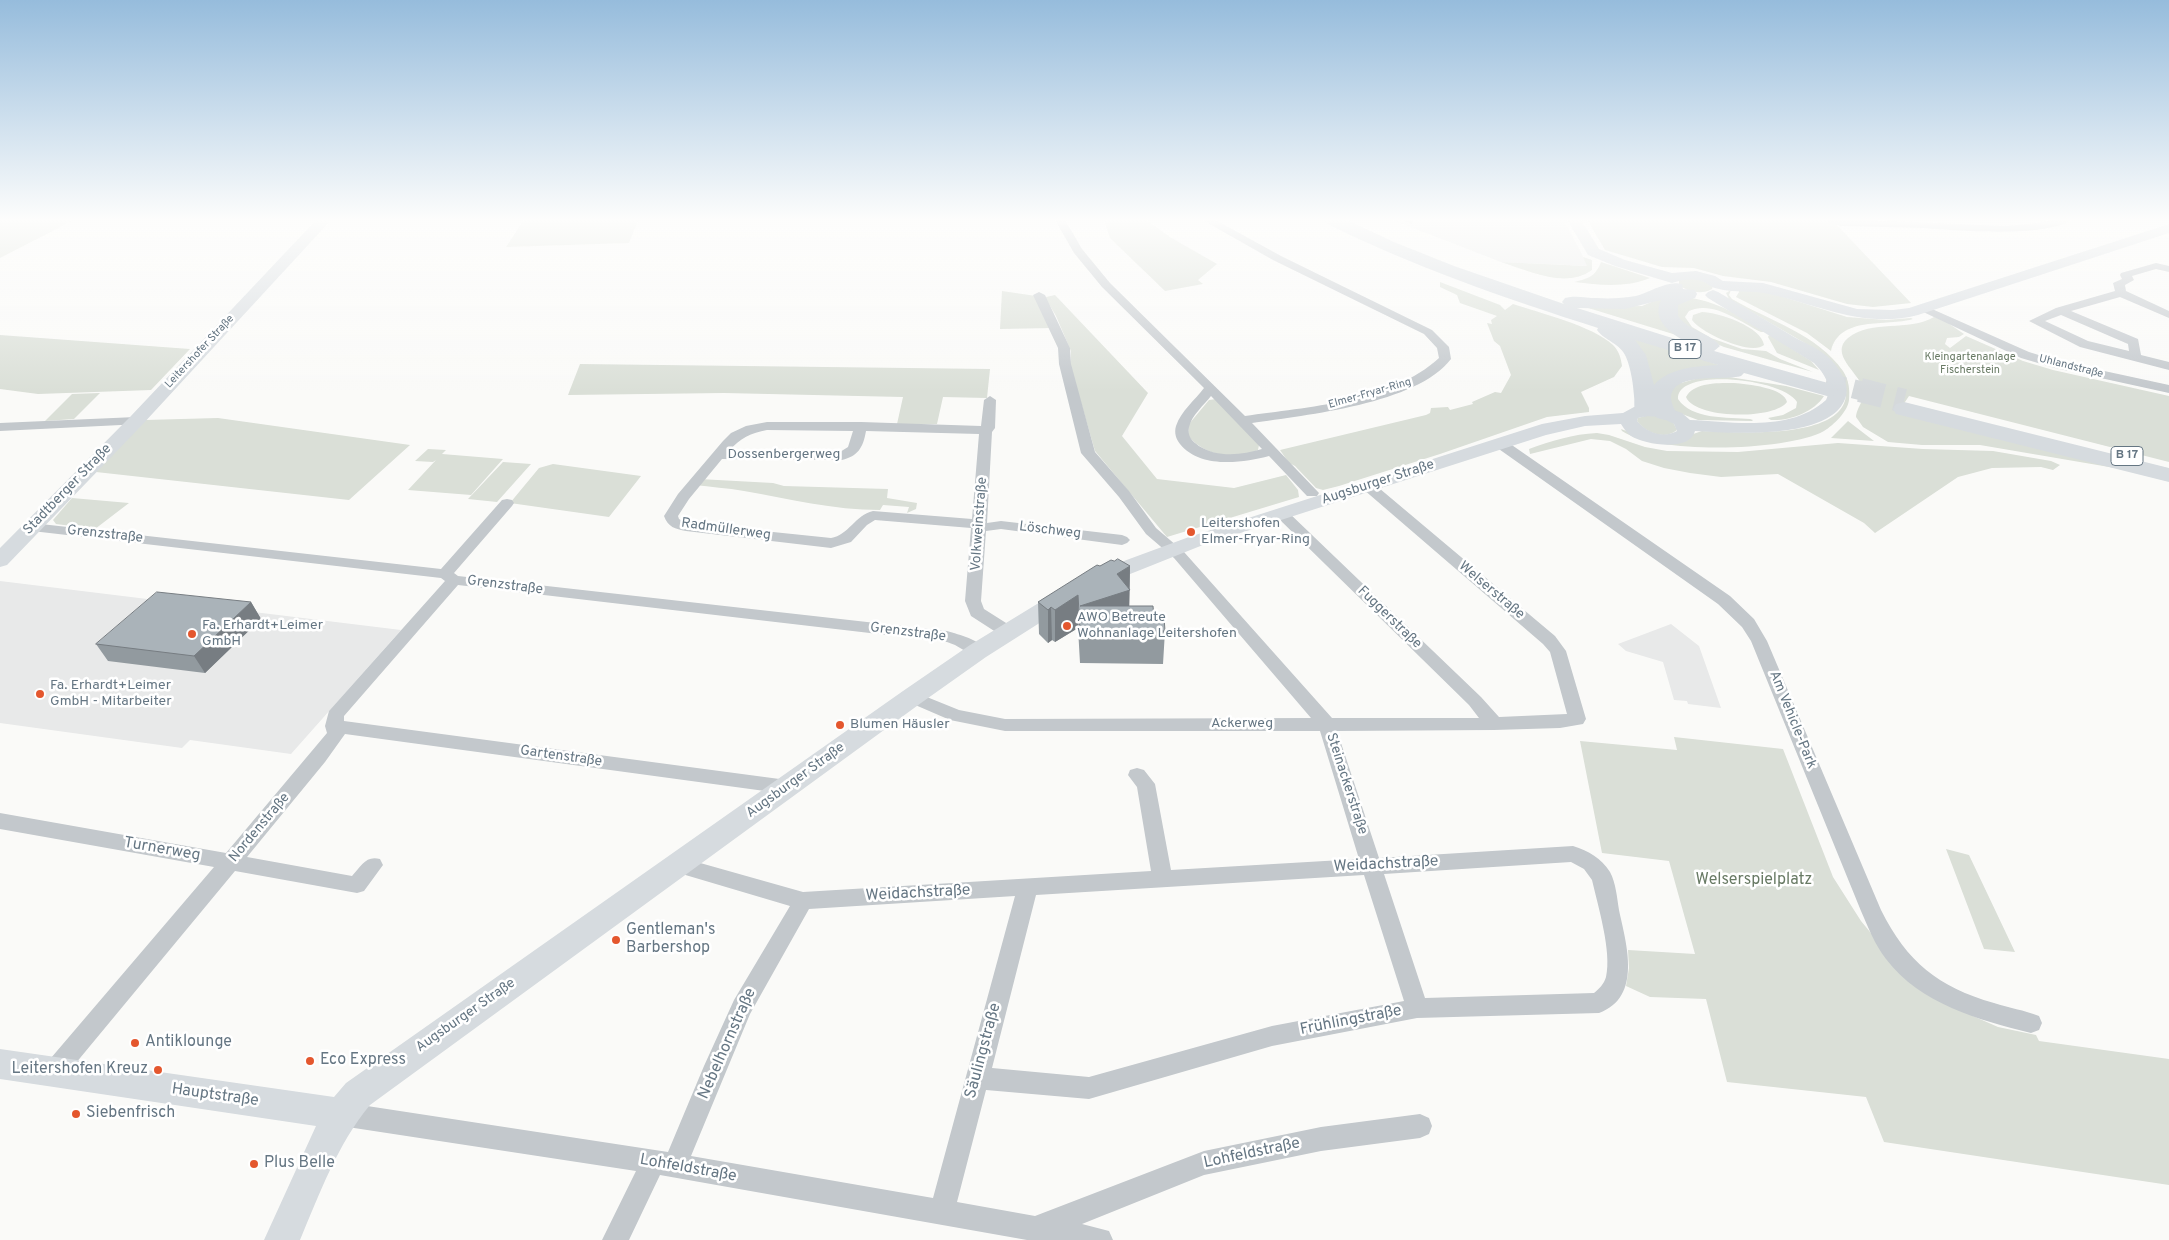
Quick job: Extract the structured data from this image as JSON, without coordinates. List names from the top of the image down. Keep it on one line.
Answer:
{"streets":{"highway":["B 17"],"street":["Leitershofer Straße","Uhlandstraße","Elmer-Fryar-Ring","Dossenbergerweg","Augsburger Straße","Stadtberger Straße","Volkweinstraße","Radmüllerweg","Löschweg","Grenzstraße","Welserstraße","Fuggerstraße","Am Vehicle-Park","Ackerweg","Gartenstraße","Steinackerstraße","Nordenstraße","Turnerweg","Weidachstraße","Frühlingstraße","Nebelhornstraße","Säulingstraße","Hauptstraße","Lohfeldstraße"]},"crossings":[["Leitershofer Straße","Stadtberger Straße"],["Dossenbergerweg","Radmüllerweg"],["Augsburger Straße","Volkweinstraße"],["Augsburger Straße","Grenzstraße"],["Augsburger Straße","Welserstraße"],["Augsburger Straße","Fuggerstraße"],["Augsburger Straße","Am Vehicle-Park"],["Augsburger Straße","Ackerweg"],["Augsburger Straße","Gartenstraße"],["Augsburger Straße","Steinackerstraße"],["Augsburger Straße","Weidachstraße"],["Augsburger Straße","Hauptstraße"],["Augsburger Straße","Lohfeldstraße"],["Stadtberger Straße","Grenzstraße"],["Volkweinstraße","Radmüllerweg"],["Volkweinstraße","Löschweg"],["Radmüllerweg","Löschweg"],["Grenzstraße","Nordenstraße"],["Welserstraße","Ackerweg"],["Fuggerstraße","Ackerweg"],["Ackerweg","Steinackerstraße"],["Gartenstraße","Nordenstraße"],["Steinackerstraße","Weidachstraße"],["Steinackerstraße","Frühlingstraße"],["Nordenstraße","Turnerweg"],["Nordenstraße","Hauptstraße"],["Weidachstraße","Frühlingstraße"],["Weidachstraße","Nebelhornstraße"],["Weidachstraße","Säulingstraße"],["Frühlingstraße","Säulingstraße"],["Nebelhornstraße","Lohfeldstraße"],["Säulingstraße","Lohfeldstraße"],["Hauptstraße","Lohfeldstraße"]],"parks":["Kleingartenanlage Fischerstein","Welserspielplatz"],"places":["Leitershofen Elmer-Fryar-Ring","AWO Betreute Wohnanlage Leitershofen","Fa. Erhardt+Leimer GmbH","Fa. Erhardt+Leimer GmbH - Mitarbeiter","Blumen Häusler","Gentleman's Barbershop","Antiklounge","Eco Express","Leitershofen Kreuz","Siebenfrisch","Plus Belle"]}
